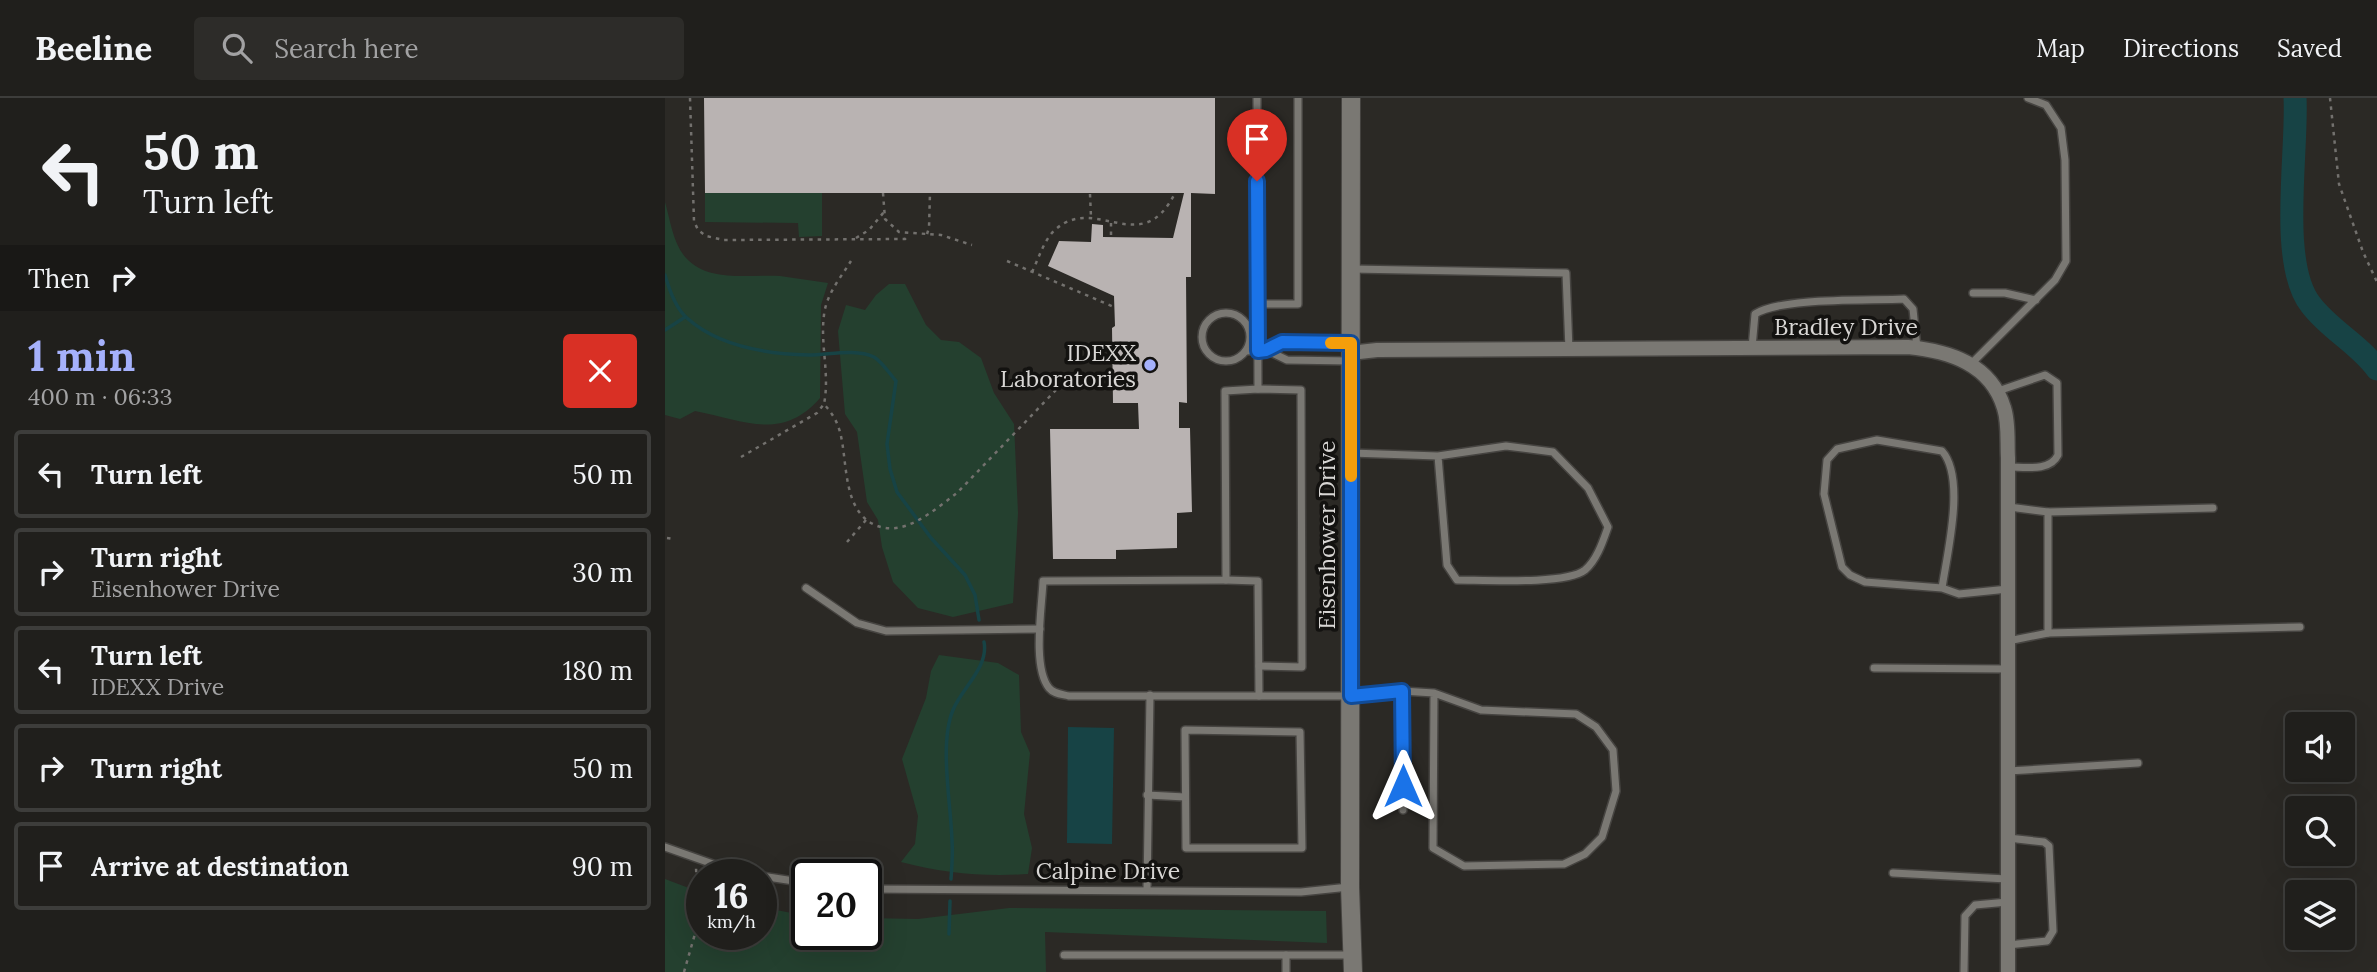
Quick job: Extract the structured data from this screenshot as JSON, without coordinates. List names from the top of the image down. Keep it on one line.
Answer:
{"streets":{"street":["Bradley Drive","Eisenhower Drive"],"lane":["Calpine Drive"]},"crossings":[["Bradley Drive","Eisenhower Drive"],["Eisenhower Drive","Calpine Drive"]],"places":["IDEXX Laboratories"],"page":{"header":"Beeline","search":"Search here","nav":["Map","Directions","Saved"],"turn":["50 m","Turn left"],"then":"Then","heading":["1 min","400 m · 06:33"],"list":[{"name":"Turn left","value":"50 m"},{"name":"Turn right","note":"Eisenhower Drive","value":"30 m"},{"name":"Turn left","note":"IDEXX Drive","value":"180 m"},{"name":"Turn right","value":"50 m"},{"name":"Arrive at destination","value":"90 m"}],"speed":"16 km/h","limit":"20"}}
